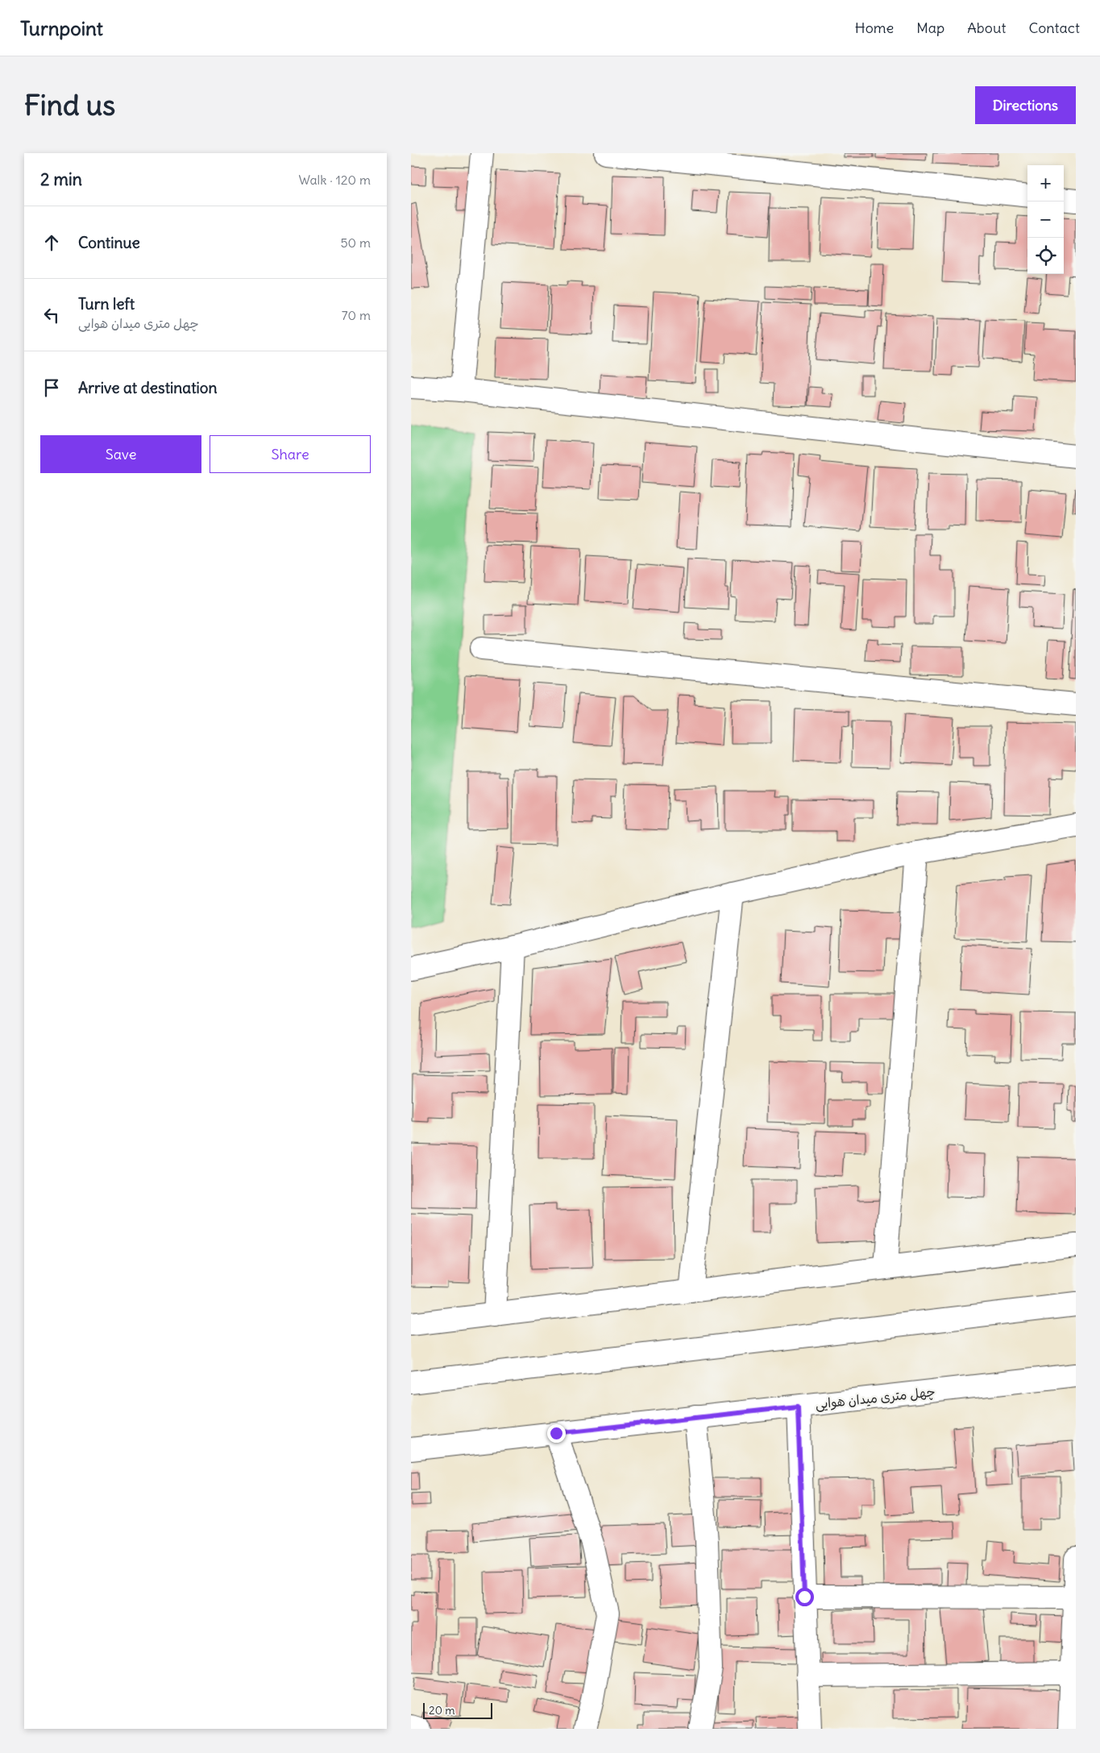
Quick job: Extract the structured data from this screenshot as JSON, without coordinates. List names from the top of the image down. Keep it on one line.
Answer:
{"streets":{"street":["چهل متری میدان هوایی"]},"scale_bar":"20 m","page":{"header":"Turnpoint","nav":["Home","Map","About","Contact"],"buttons":["Directions",["Save","Share"]],"title":"Find us","heading":["2 min","Walk · 120 m"],"map_buttons":["+","−"],"list":[["Continue","50 m"],["Turn left","چهل متری میدان هوایی","70 m"],"Arrive at destination"],"scale":"20 m"}}
